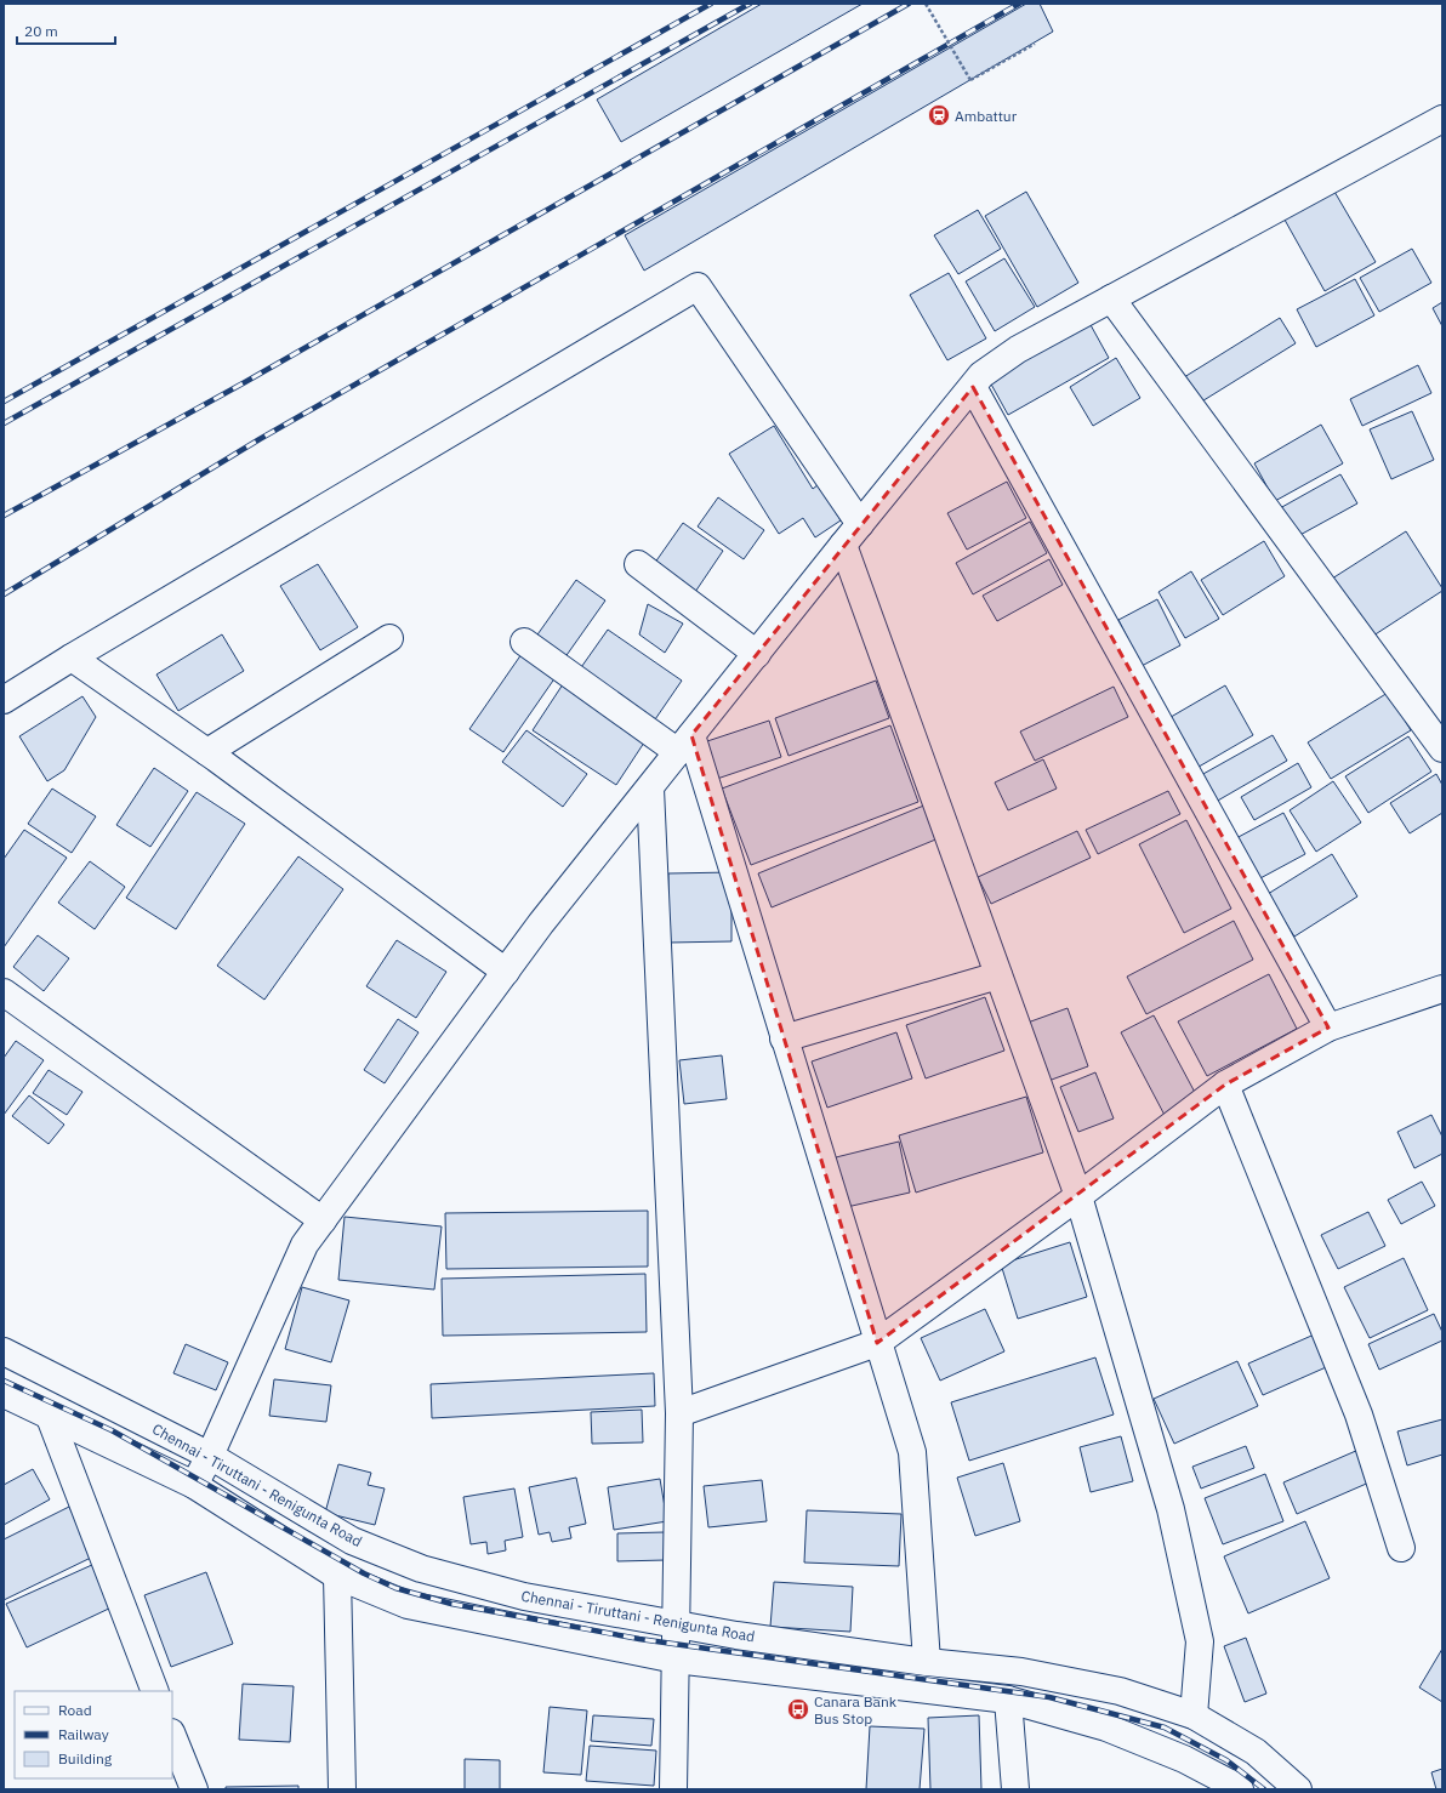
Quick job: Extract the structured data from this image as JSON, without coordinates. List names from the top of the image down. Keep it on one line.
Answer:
{"streets":{"main road":["Chennai - Tiruttani - Renigunta Road"]},"places":{"station":["Ambattur"],"bus stop":["Canara Bank Bus Stop"]},"legend":["Road","Railway","Building"],"scale_bar":"20 m"}
